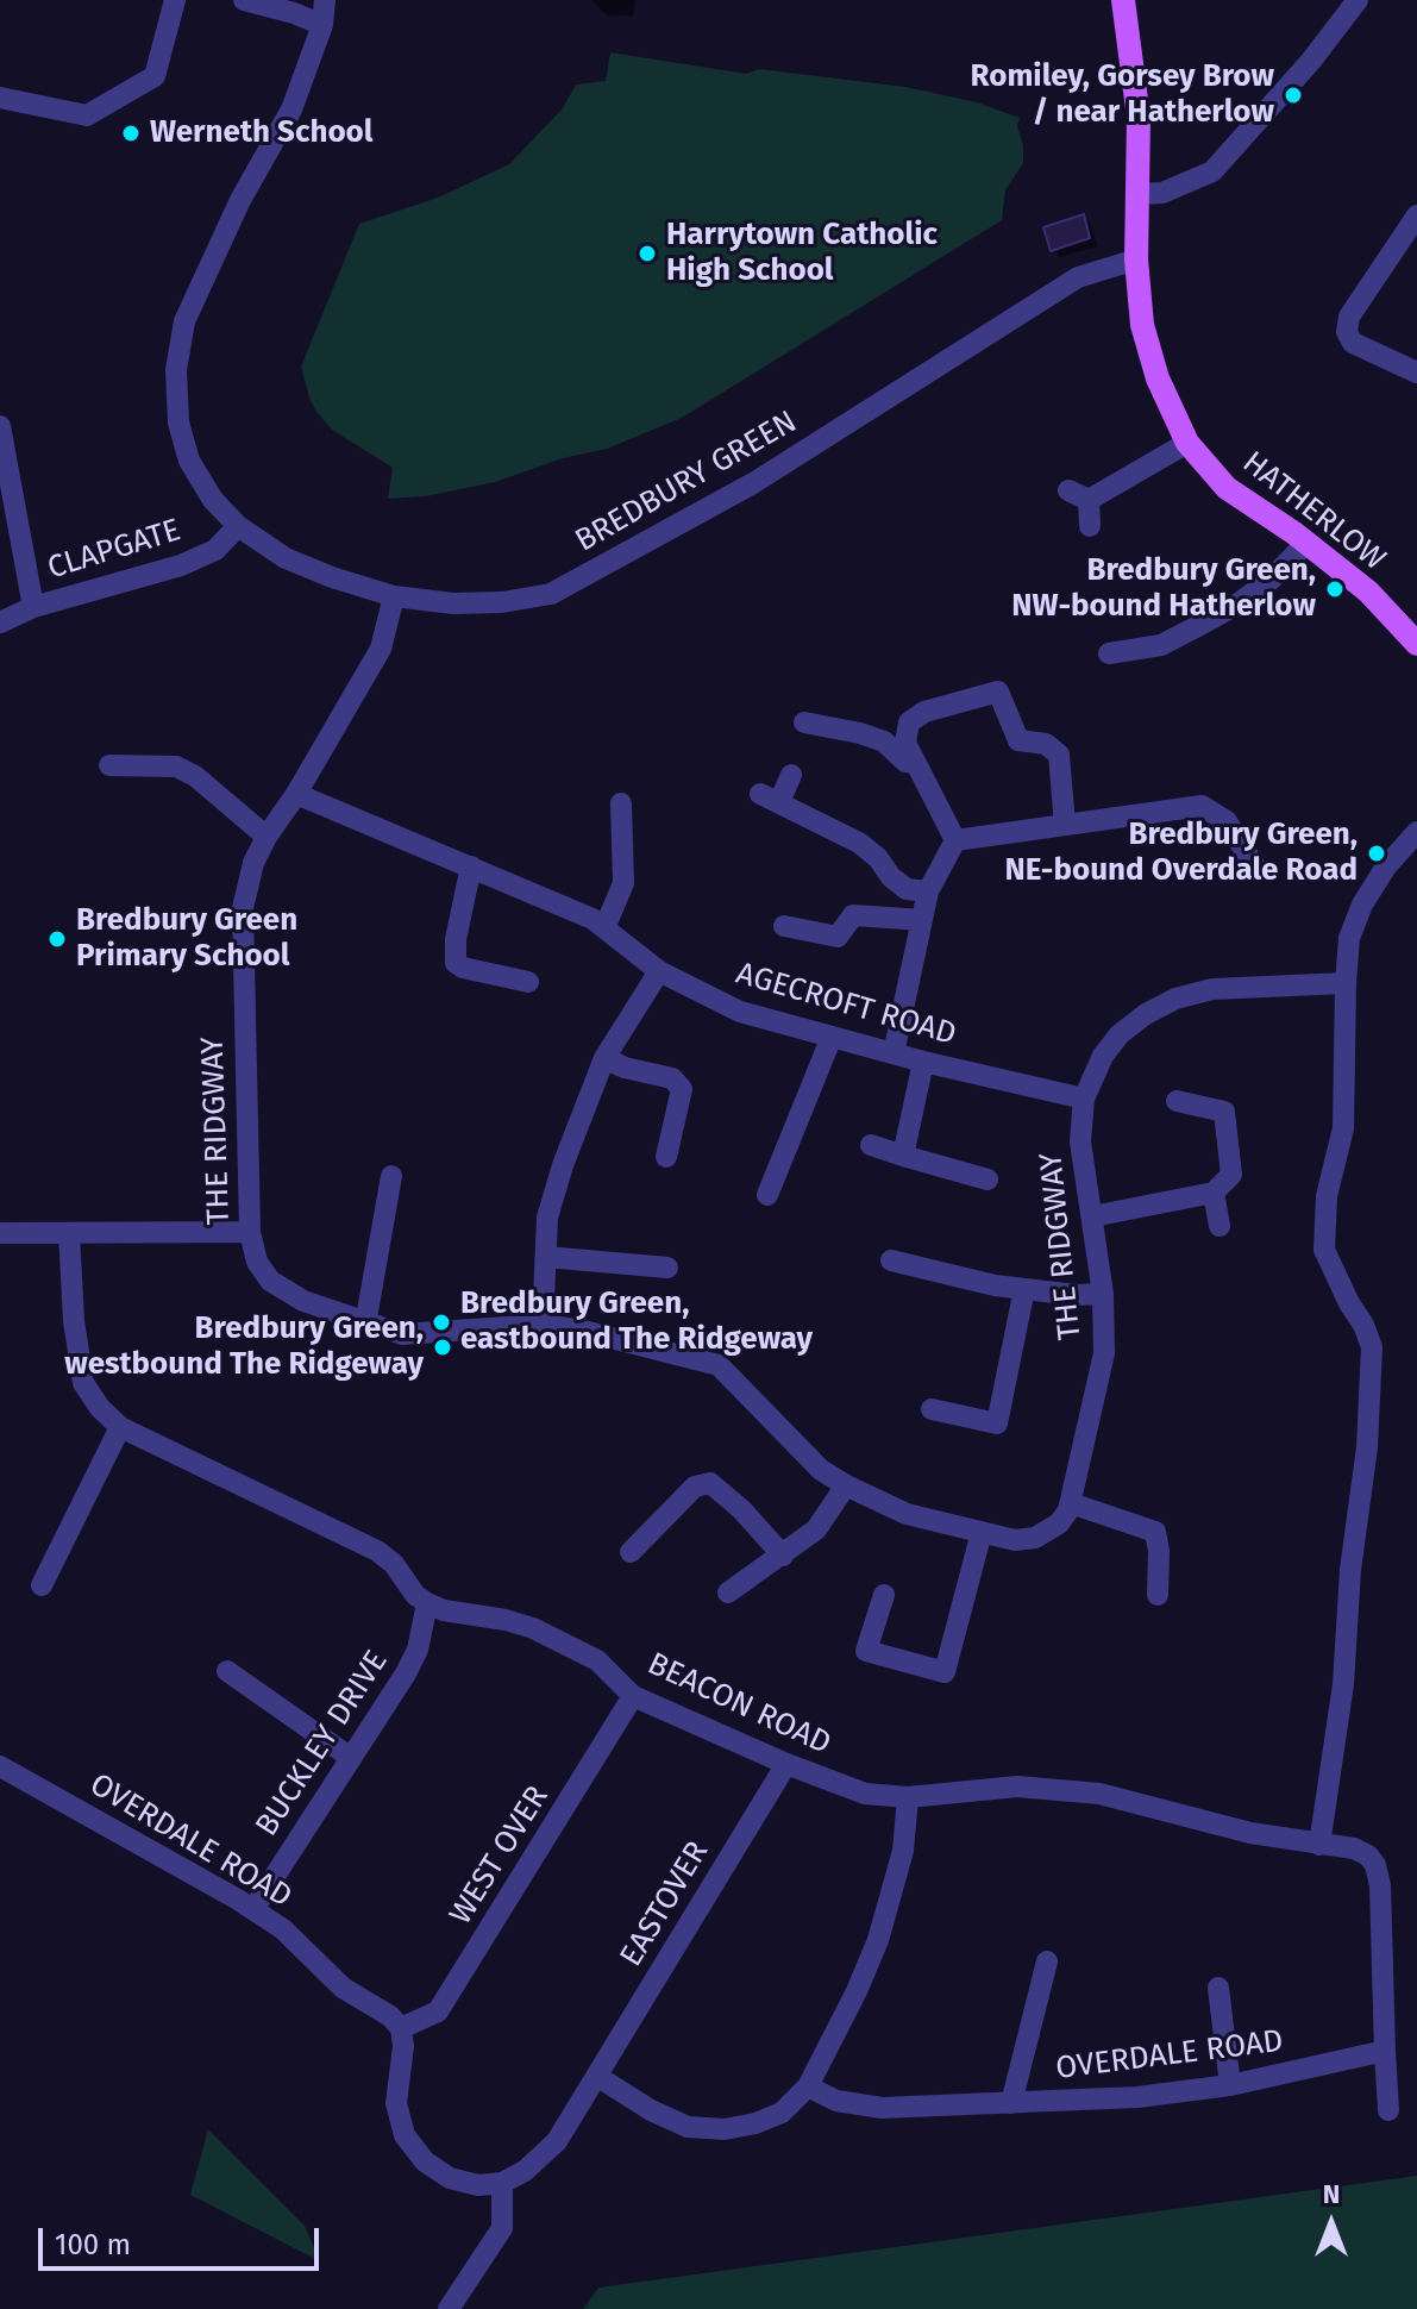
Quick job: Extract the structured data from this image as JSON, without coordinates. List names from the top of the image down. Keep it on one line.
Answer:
{"streets":{"main road":["HATHERLOW"],"street":["BREDBURY GREEN","CLAPGATE","AGECROFT ROAD","THE RIDGWAY","BEACON ROAD","BUCKLEY DRIVE","OVERDALE ROAD","WEST OVER","EASTOVER"]},"crossings":[["BREDBURY GREEN","HATHERLOW"],["BREDBURY GREEN","CLAPGATE"],["BREDBURY GREEN","THE RIDGWAY"],["AGECROFT ROAD","THE RIDGWAY"],["BEACON ROAD","BUCKLEY DRIVE"],["BEACON ROAD","WEST OVER"],["BEACON ROAD","EASTOVER"],["BUCKLEY DRIVE","OVERDALE ROAD"],["OVERDALE ROAD","WEST OVER"]],"places":["Romiley, Gorsey Brow / near Hatherlow","Werneth School","Harrytown Catholic High School","Bredbury Green, NW-bound Hatherlow","Bredbury Green, NE-bound Overdale Road","Bredbury Green Primary School","Bredbury Green, eastbound The Ridgeway","Bredbury Green, westbound The Ridgeway"],"scale_bar":"100 m","north":"top"}
